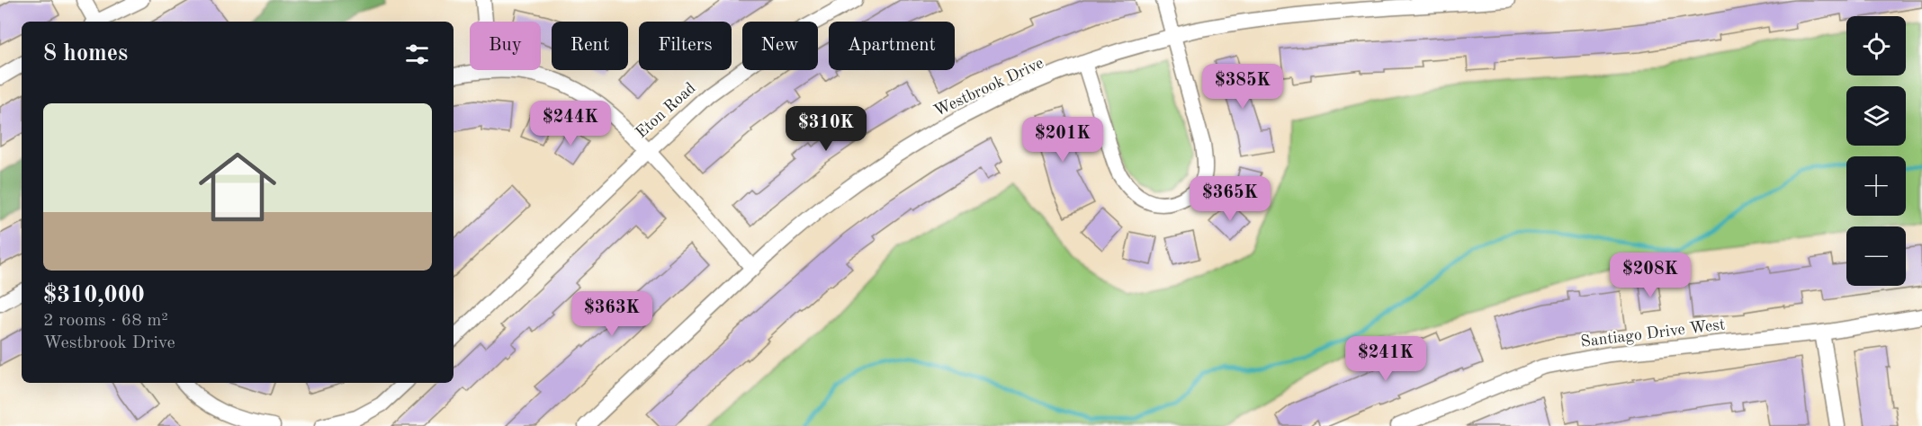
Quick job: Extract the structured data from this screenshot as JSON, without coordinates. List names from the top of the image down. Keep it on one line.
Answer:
{"streets":{"street":["Westbrook Drive","Eton Road","Santiago Drive West"]},"page":{"map_buttons":["+","−"],"chip":["Buy","Rent","Filters","New","Apartment"],"heading":"8 homes","price":["$385K","$244K","$310K","$201K","$365K","$208K","$363K","$241K"],"list":[{"name":"$310,000","note":"2 rooms · 68 m² · Westbrook Drive"}]}}
